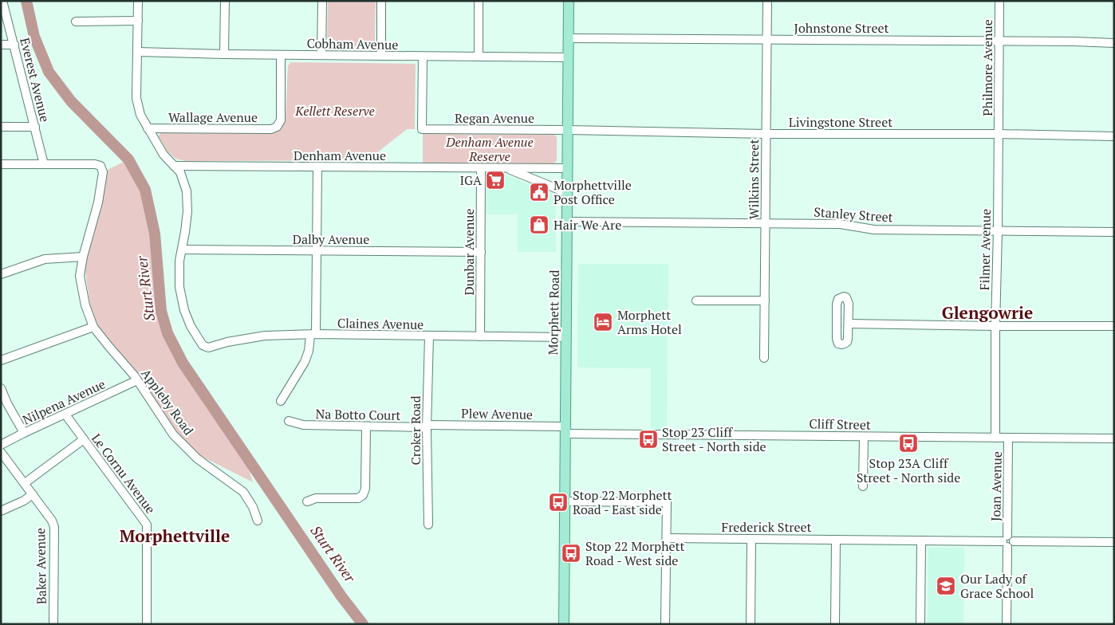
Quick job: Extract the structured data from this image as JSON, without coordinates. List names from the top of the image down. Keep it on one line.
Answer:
{"streets":{"main road":["Morphett Road"],"street":["Johnstone Street","Cobham Avenue","Philmore Avenue","Everest Avenue","Wallage Avenue","Regan Avenue","Livingstone Street","Denham Avenue","Wilkins Street","Stanley Street","Dalby Avenue","Filmer Avenue","Dunbar Avenue","Claines Avenue","Nilpena Avenue","Appleby Road","Plew Avenue","Na Botto Court","Cliff Street","Croker Road","Le Cornu Avenue","Joan Avenue","Frederick Street","Baker Avenue"]},"crossings":[["Johnstone Street","Philmore Avenue"],["Johnstone Street","Wilkins Street"],["Johnstone Street","Morphett Road"],["Cobham Avenue","Wallage Avenue"],["Cobham Avenue","Regan Avenue"],["Cobham Avenue","Morphett Road"],["Philmore Avenue","Livingstone Street"],["Philmore Avenue","Filmer Avenue"],["Everest Avenue","Appleby Road"],["Regan Avenue","Livingstone Street"],["Regan Avenue","Morphett Road"],["Livingstone Street","Wilkins Street"],["Livingstone Street","Filmer Avenue"],["Livingstone Street","Morphett Road"],["Denham Avenue","Dunbar Avenue"],["Denham Avenue","Morphett Road"],["Wilkins Street","Stanley Street"],["Stanley Street","Filmer Avenue"],["Stanley Street","Morphett Road"],["Dalby Avenue","Dunbar Avenue"],["Dalby Avenue","Claines Avenue"],["Filmer Avenue","Cliff Street"],["Dunbar Avenue","Claines Avenue"],["Morphett Road","Claines Avenue"],["Morphett Road","Plew Avenue"],["Morphett Road","Cliff Street"],["Claines Avenue","Croker Road"],["Nilpena Avenue","Appleby Road"],["Nilpena Avenue","Le Cornu Avenue"],["Plew Avenue","Na Botto Court"],["Plew Avenue","Cliff Street"],["Plew Avenue","Croker Road"],["Na Botto Court","Croker Road"],["Cliff Street","Joan Avenue"],["Joan Avenue","Frederick Street"]],"districts":["Glengowrie","Morphettville"],"water":["Sturt River"],"parks":["Kellett Reserve","Denham Avenue Reserve"],"places":{"supermarket":["IGA"],"public building":["Morphettville Post Office"],"shop":["Hair We Are"],"hotel":["Morphett Arms Hotel"],"bus stop":["Stop 23 Cliff Street - North side","Stop 23A Cliff Street - North side","Stop 22 Morphett Road - East side","Stop 22 Morphett Road - West side"],"school or university":["Our Lady of Grace School"]}}
